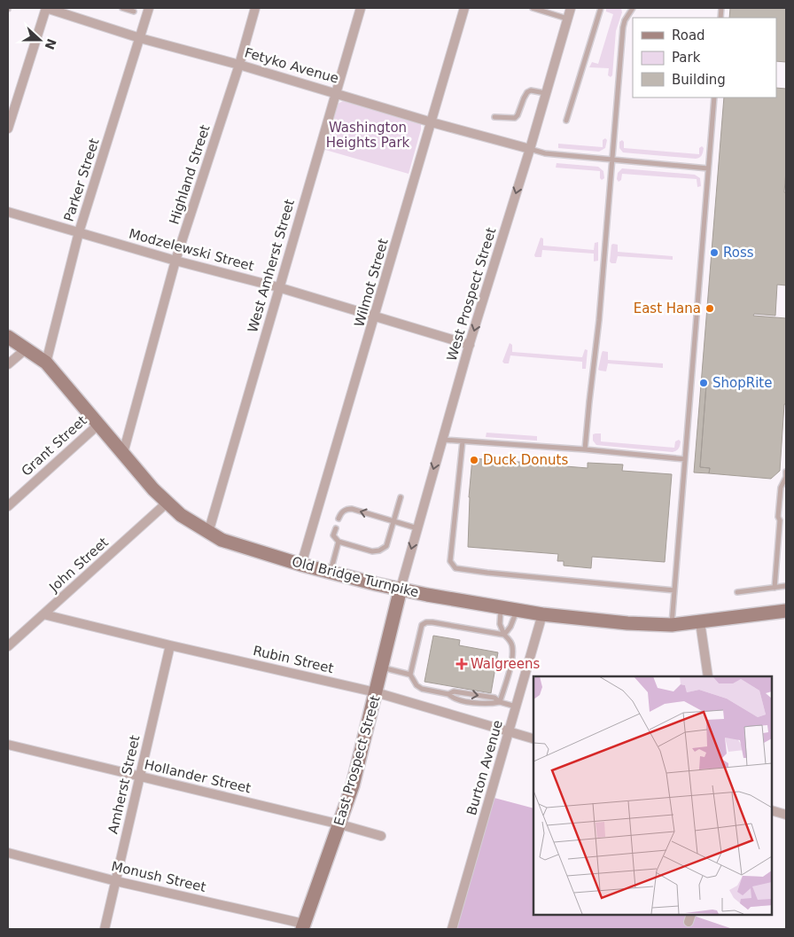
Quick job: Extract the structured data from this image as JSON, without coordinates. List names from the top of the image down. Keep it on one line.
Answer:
{"streets":{"street":["Fetyko Avenue","Highland Street","Parker Street","Modzelewski Street","West Amherst Street","Wilmot Street","West Prospect Street","Grant Street","John Street","Old Bridge Turnpike","Rubin Street","East Prospect Street","Burton Avenue","Hollander Street","Amherst Street","Monush Street"]},"crossings":[["Fetyko Avenue","Highland Street"],["Fetyko Avenue","Parker Street"],["Fetyko Avenue","West Amherst Street"],["Fetyko Avenue","Wilmot Street"],["Fetyko Avenue","West Prospect Street"],["Highland Street","Modzelewski Street"],["Highland Street","Old Bridge Turnpike"],["Parker Street","Modzelewski Street"],["Parker Street","Old Bridge Turnpike"],["Modzelewski Street","West Amherst Street"],["Modzelewski Street","Wilmot Street"],["Modzelewski Street","West Prospect Street"],["West Amherst Street","Old Bridge Turnpike"],["Wilmot Street","Old Bridge Turnpike"],["West Prospect Street","Old Bridge Turnpike"],["West Prospect Street","East Prospect Street"],["Grant Street","Old Bridge Turnpike"],["John Street","Old Bridge Turnpike"],["John Street","Rubin Street"],["Old Bridge Turnpike","East Prospect Street"],["Old Bridge Turnpike","Burton Avenue"],["Rubin Street","East Prospect Street"],["Rubin Street","Burton Avenue"],["Rubin Street","Amherst Street"],["East Prospect Street","Hollander Street"],["East Prospect Street","Monush Street"],["Hollander Street","Amherst Street"],["Amherst Street","Monush Street"]],"one_way":["West Prospect Street"],"parks":["Washington Heights Park"],"places":{"other":["Ross","East Hana","ShopRite","Duck Donuts"],"health":["Walgreens"]},"legend":["Road","Park","Building"],"north":"right"}
